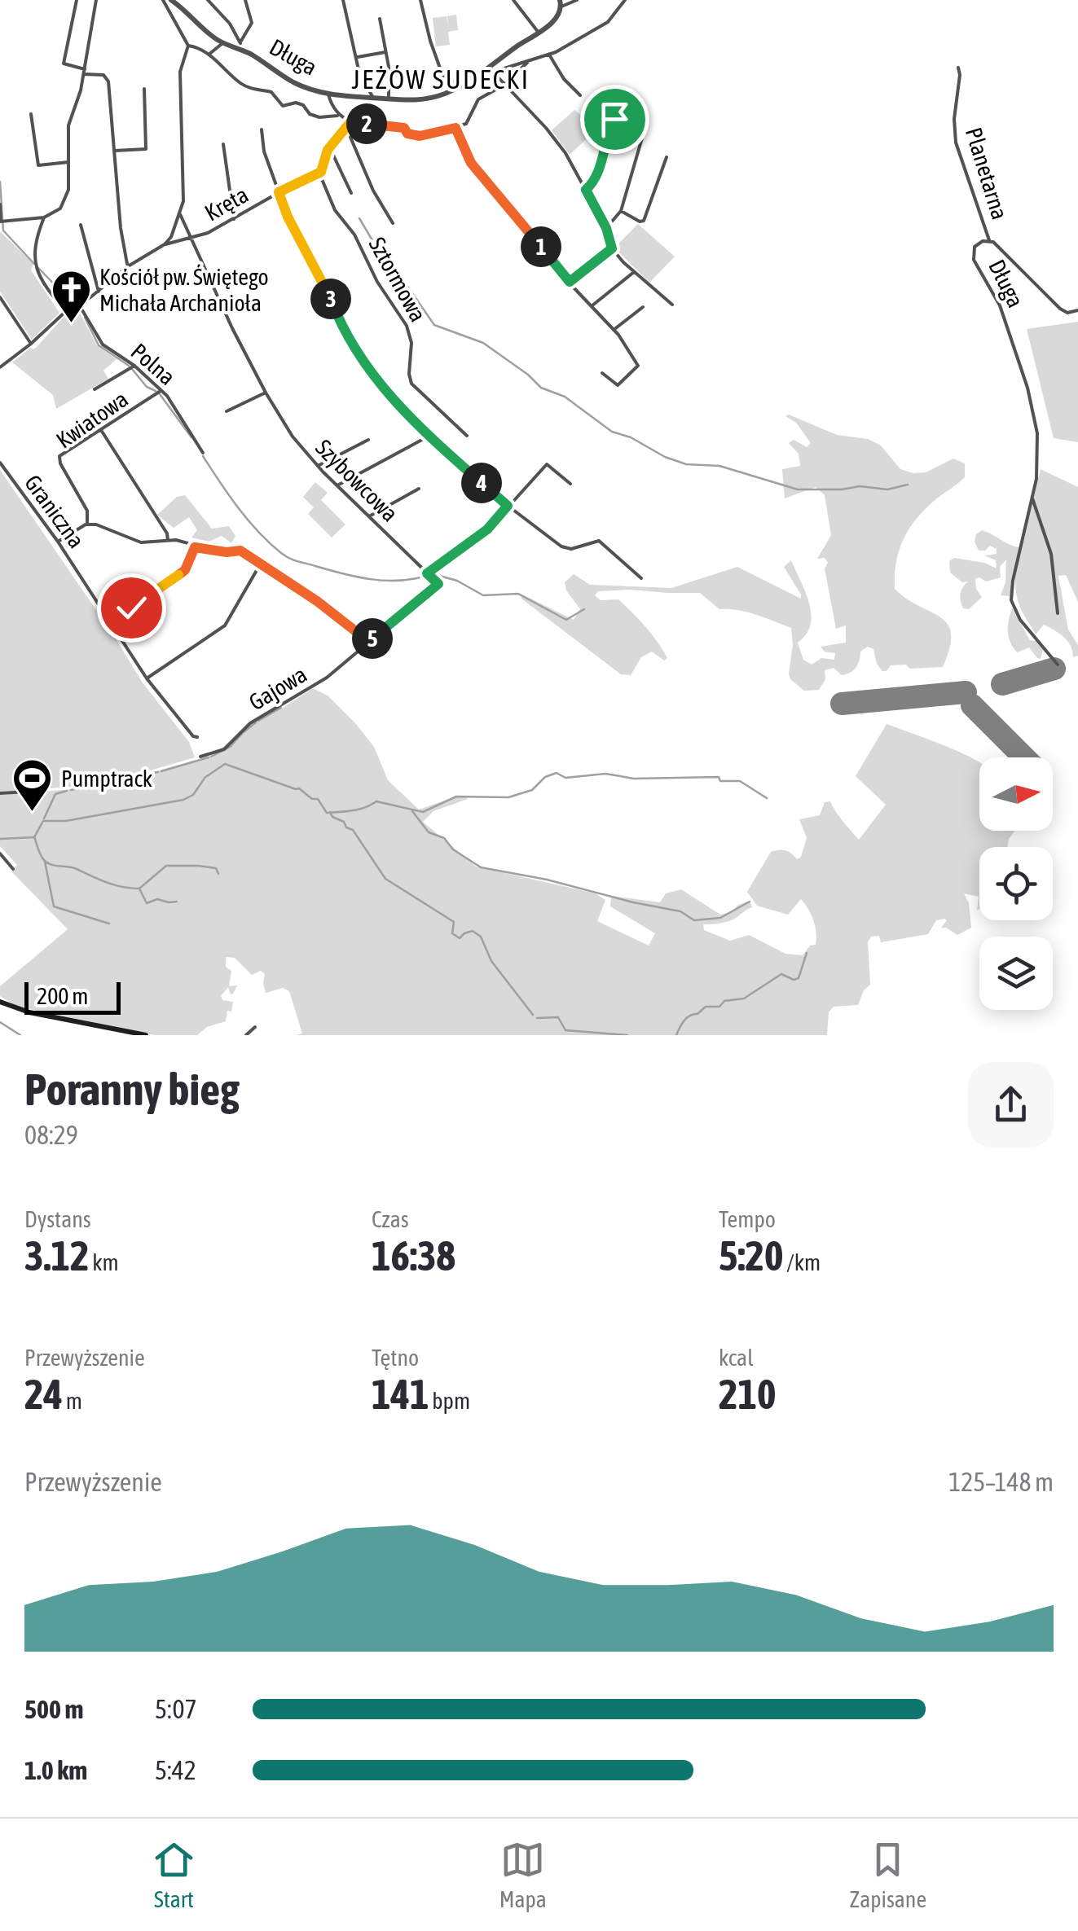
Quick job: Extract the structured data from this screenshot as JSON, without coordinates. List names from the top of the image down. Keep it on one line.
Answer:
{"streets":{"street":["Długa","Planetarna","Kręta","Sztormowa","Polna","Kwiatowa","Szybowcowa","Graniczna","Gajowa"]},"crossings":[["Długa","Planetarna"],["Kręta","Sztormowa"],["Kręta","Szybowcowa"],["Polna","Kwiatowa"]],"districts":["JEŻÓW SUDECKI"],"places":{"church":["Kościół pw. Świętego Michała Archanioła"],"sports":["Pumptrack"]},"scale_bar":"200 m","north":"right","page":{"pins":["2","1","3","4","5"],"scale":"200 m","heading":["Poranny bieg","08:29"],"stats":[["Dystans","3.12 km"],["Czas","16:38"],["Tempo","5:20 /km"],["Przewyższenie","24 m"],["Tętno","141 bpm"],["kcal","210"]],"chart":["Przewyższenie","125–148 m"],"list":[{"name":"500 m","note":"5:07"},{"name":"1.0 km","note":"5:42"}],"tabs":["Start","Mapa","Zapisane"]}}
